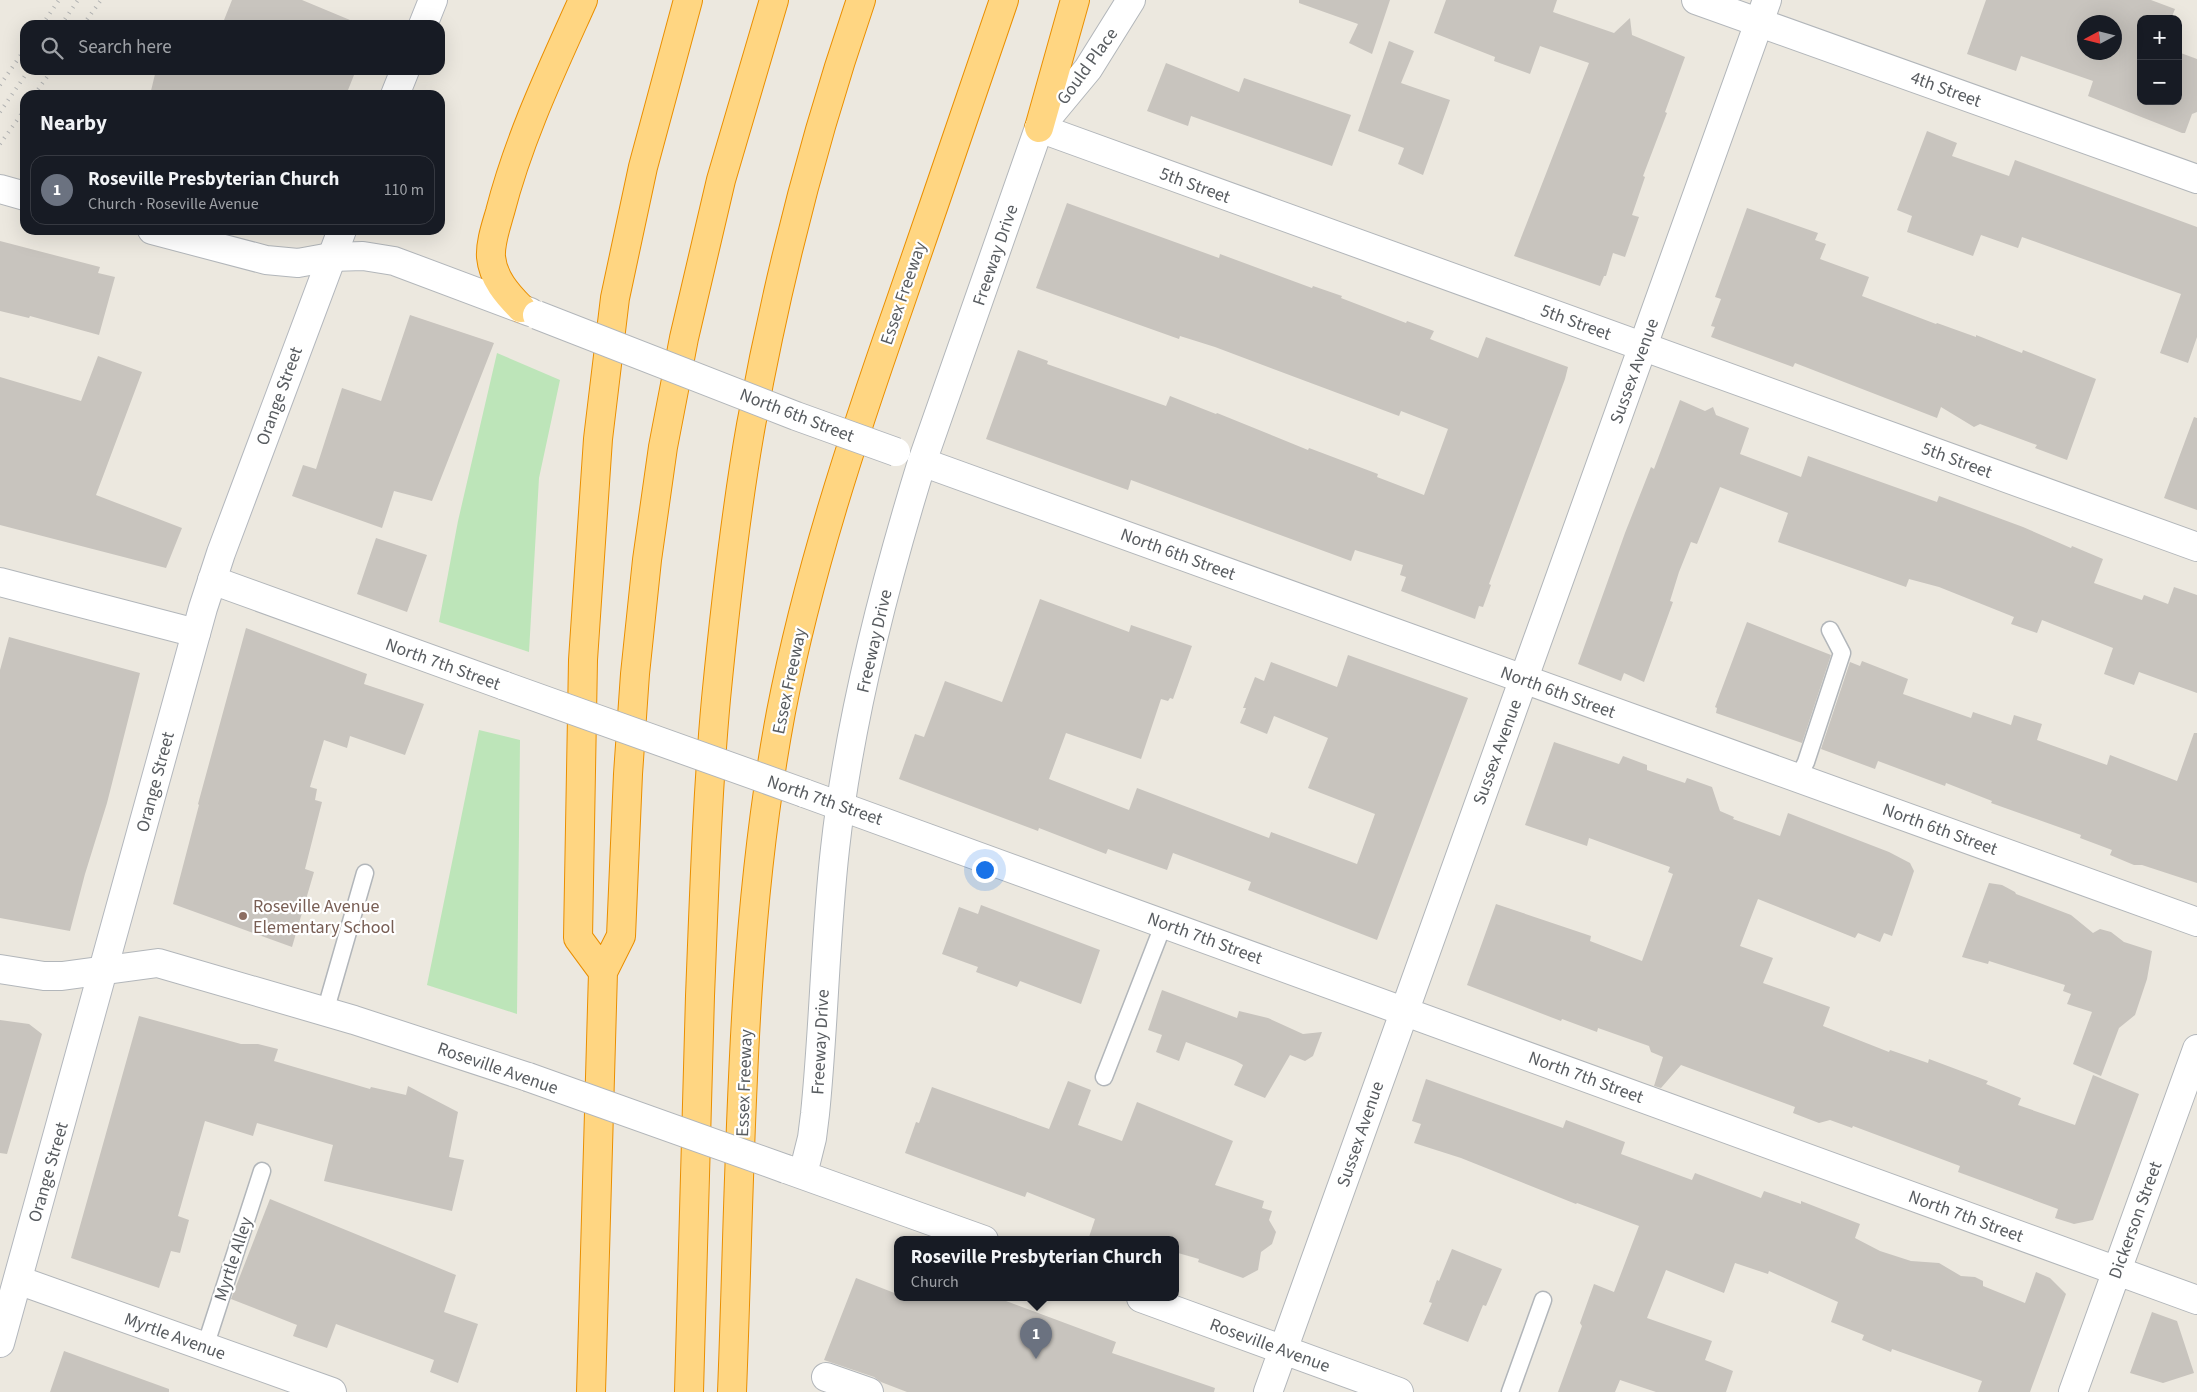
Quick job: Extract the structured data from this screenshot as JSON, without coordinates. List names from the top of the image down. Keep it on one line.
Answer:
{"streets":{"highway":["Essex Freeway"],"street":["Gould Place","4th Street","5th Street","Freeway Drive","Sussex Avenue","Orange Street","North 6th Street","North 7th Street","Roseville Avenue","Dickerson Street","Myrtle Avenue"],"lane":["Myrtle Alley"]},"crossings":[["Gould Place","5th Street"],["Gould Place","Freeway Drive"],["4th Street","Sussex Avenue"],["5th Street","Freeway Drive"],["5th Street","Sussex Avenue"],["Freeway Drive","North 6th Street"],["Freeway Drive","North 7th Street"],["Freeway Drive","Roseville Avenue"],["Sussex Avenue","North 6th Street"],["Sussex Avenue","North 7th Street"],["Sussex Avenue","Roseville Avenue"],["Orange Street","North 6th Street"],["Orange Street","North 7th Street"],["Orange Street","Roseville Avenue"],["Orange Street","Myrtle Avenue"],["North 7th Street","Dickerson Street"],["Myrtle Alley","Myrtle Avenue"]],"places":["Roseville Avenue Elementary School"],"north":"left","page":{"map_buttons":["+","−"],"search":"Search here","heading":"Nearby","list":[{"mark":"1","name":"Roseville Presbyterian Church","note":"Church · Roseville Avenue","value":"110 m"}],"popup":["Roseville Presbyterian Church","Church"],"pins":"1"}}
